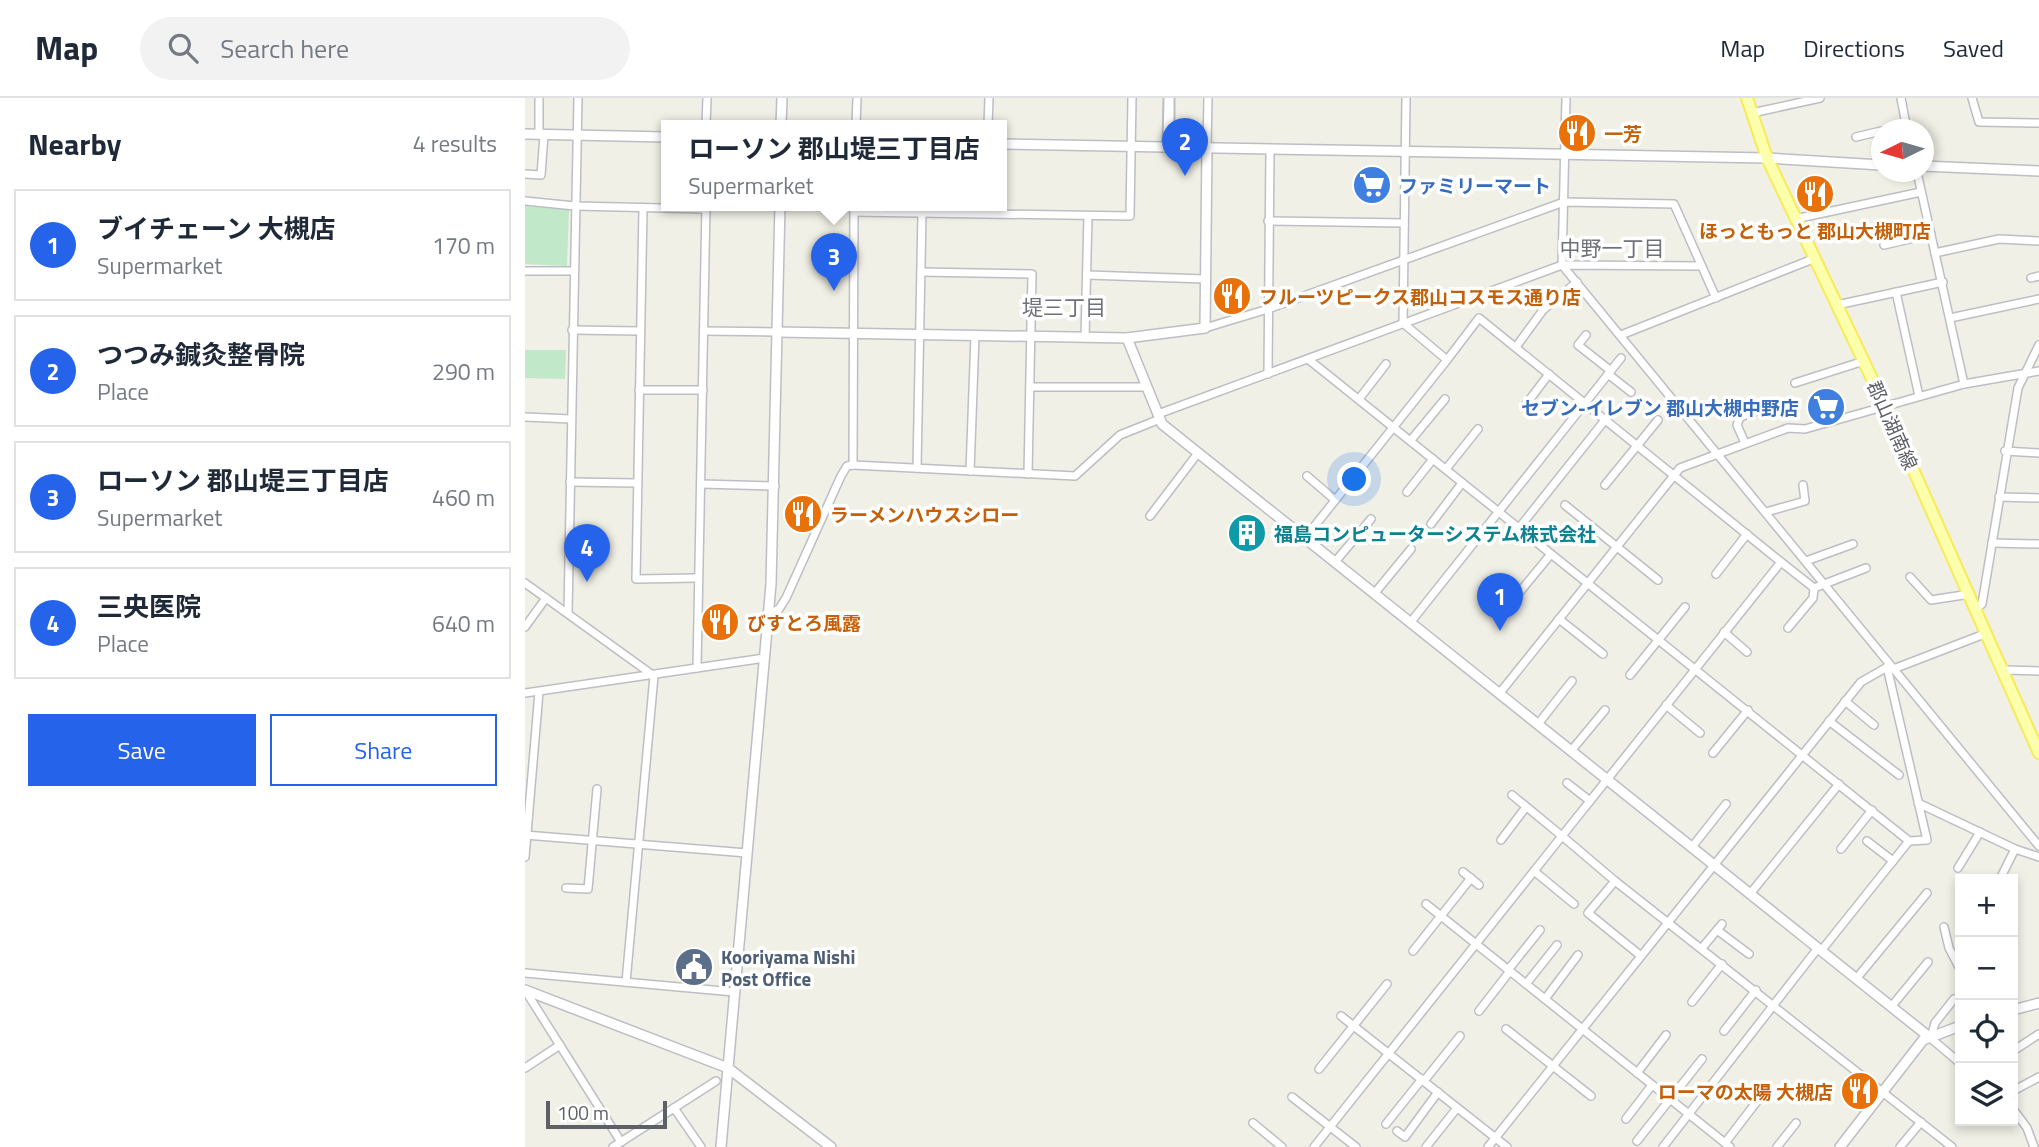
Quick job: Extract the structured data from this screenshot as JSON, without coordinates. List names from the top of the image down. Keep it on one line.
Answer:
{"streets":{"main road":["郡山湖南線"]},"districts":["中野一丁目","堤三丁目"],"places":{"restaurant":["一芳","ほっともっと 郡山大槻町店","フルーツピークス郡山コスモス通り店","ラーメンハウスシロー","びすとろ風露","ローマの太陽 大槻店"],"supermarket":["ファミリーマート","セブン-イレブン 郡山大槻中野店"],"building":["福島コンピューターシステム株式会社"],"public building":["Kooriyama Nishi Post Office"]},"scale_bar":"100 m","north":"left","page":{"header":"Map","search":"Search here","nav":["Map","Directions","Saved"],"heading":["Nearby","4 results"],"pins":["2","3","4","1"],"popup":["ローソン 郡山堤三丁目店","Supermarket"],"list":[{"mark":"1","name":"ブイチェーン 大槻店","note":"Supermarket","value":"170 m"},{"mark":"2","name":"つつみ鍼灸整骨院","note":"Place","value":"290 m"},{"mark":"3","name":"ローソン 郡山堤三丁目店","note":"Supermarket","value":"460 m"},{"mark":"4","name":"三央医院","note":"Place","value":"640 m"}],"buttons":["Save","Share"],"map_buttons":["+","−"],"scale":"100 m"}}
